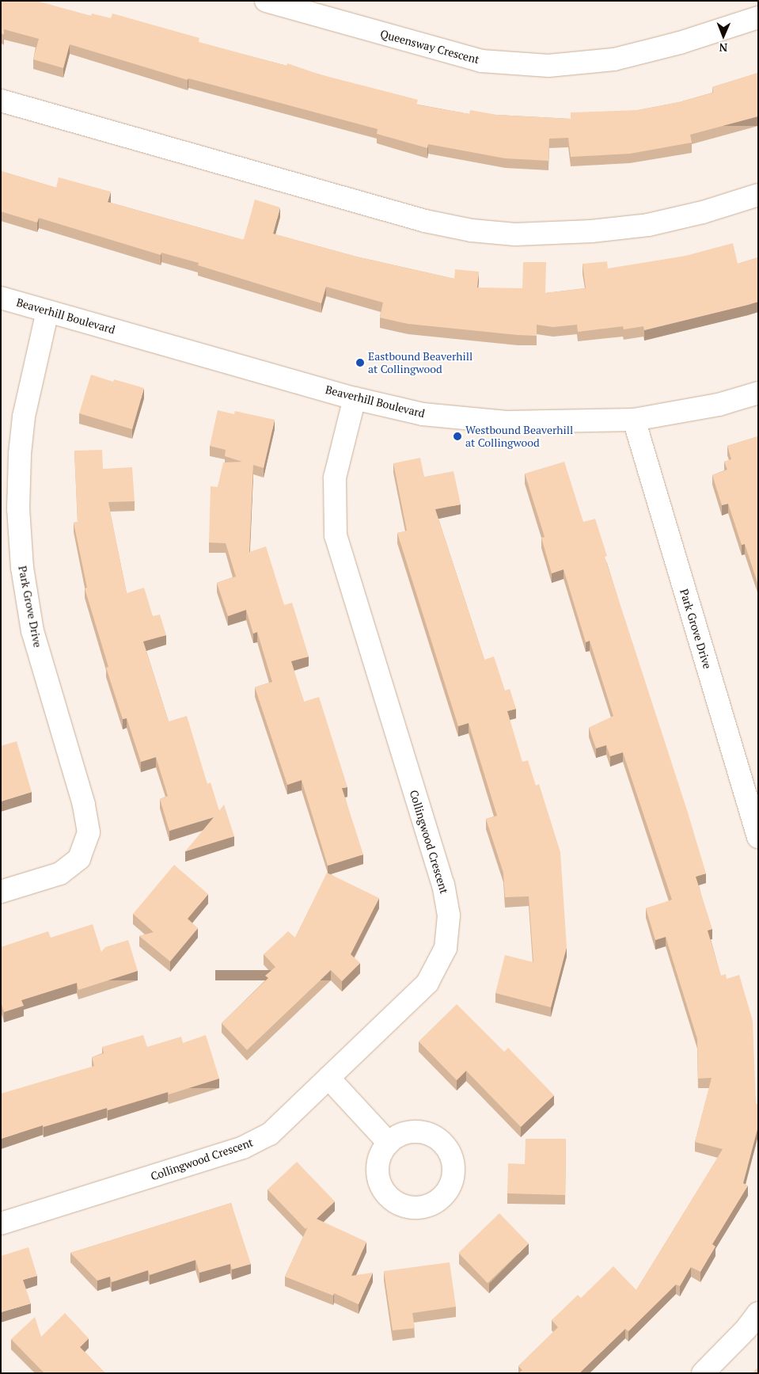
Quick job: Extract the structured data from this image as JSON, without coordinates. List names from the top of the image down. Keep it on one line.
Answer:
{"streets":{"street":["Queensway Crescent","Beaverhill Boulevard","Park Grove Drive","Collingwood Crescent"]},"crossings":[["Beaverhill Boulevard","Park Grove Drive"],["Beaverhill Boulevard","Collingwood Crescent"]],"places":["Eastbound Beaverhill at Collingwood","Westbound Beaverhill at Collingwood"],"north":"bottom"}
